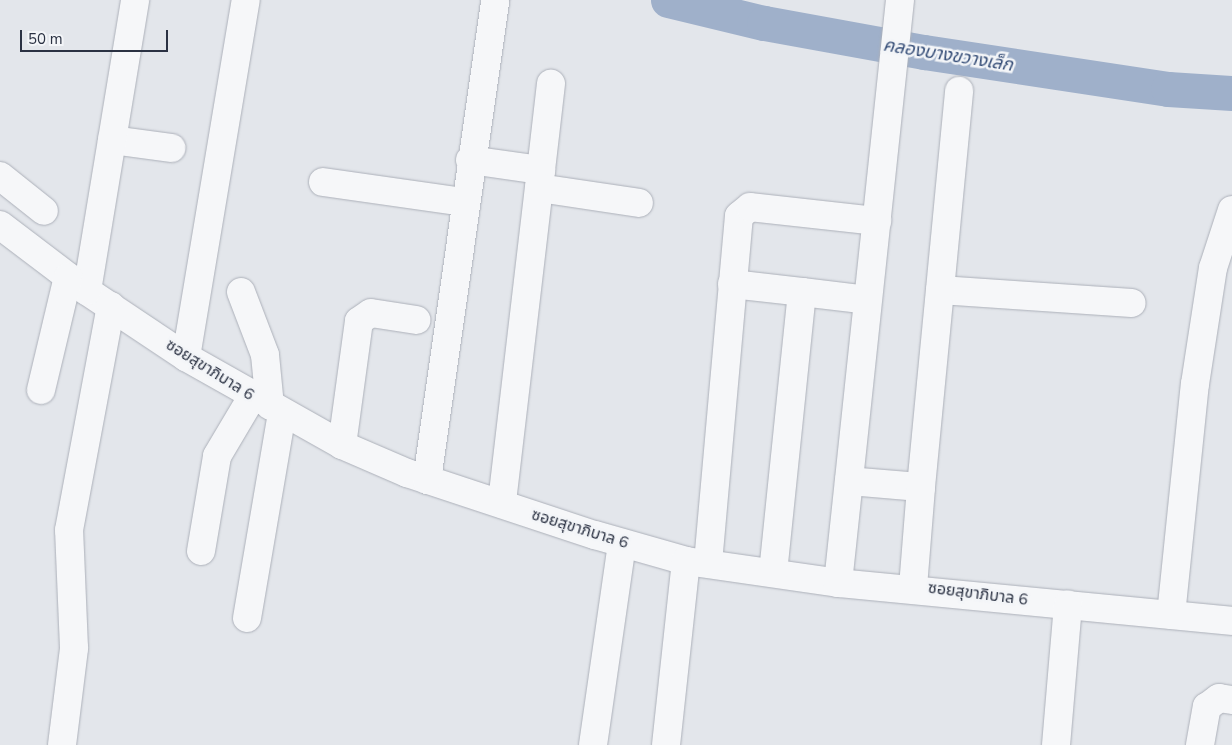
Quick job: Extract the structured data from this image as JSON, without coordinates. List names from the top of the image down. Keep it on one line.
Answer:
{"streets":{"street":["ซอยสุขาภิบาล 6"]},"water":["คลองบางขวางเล็ก"],"scale_bar":"50 m"}
